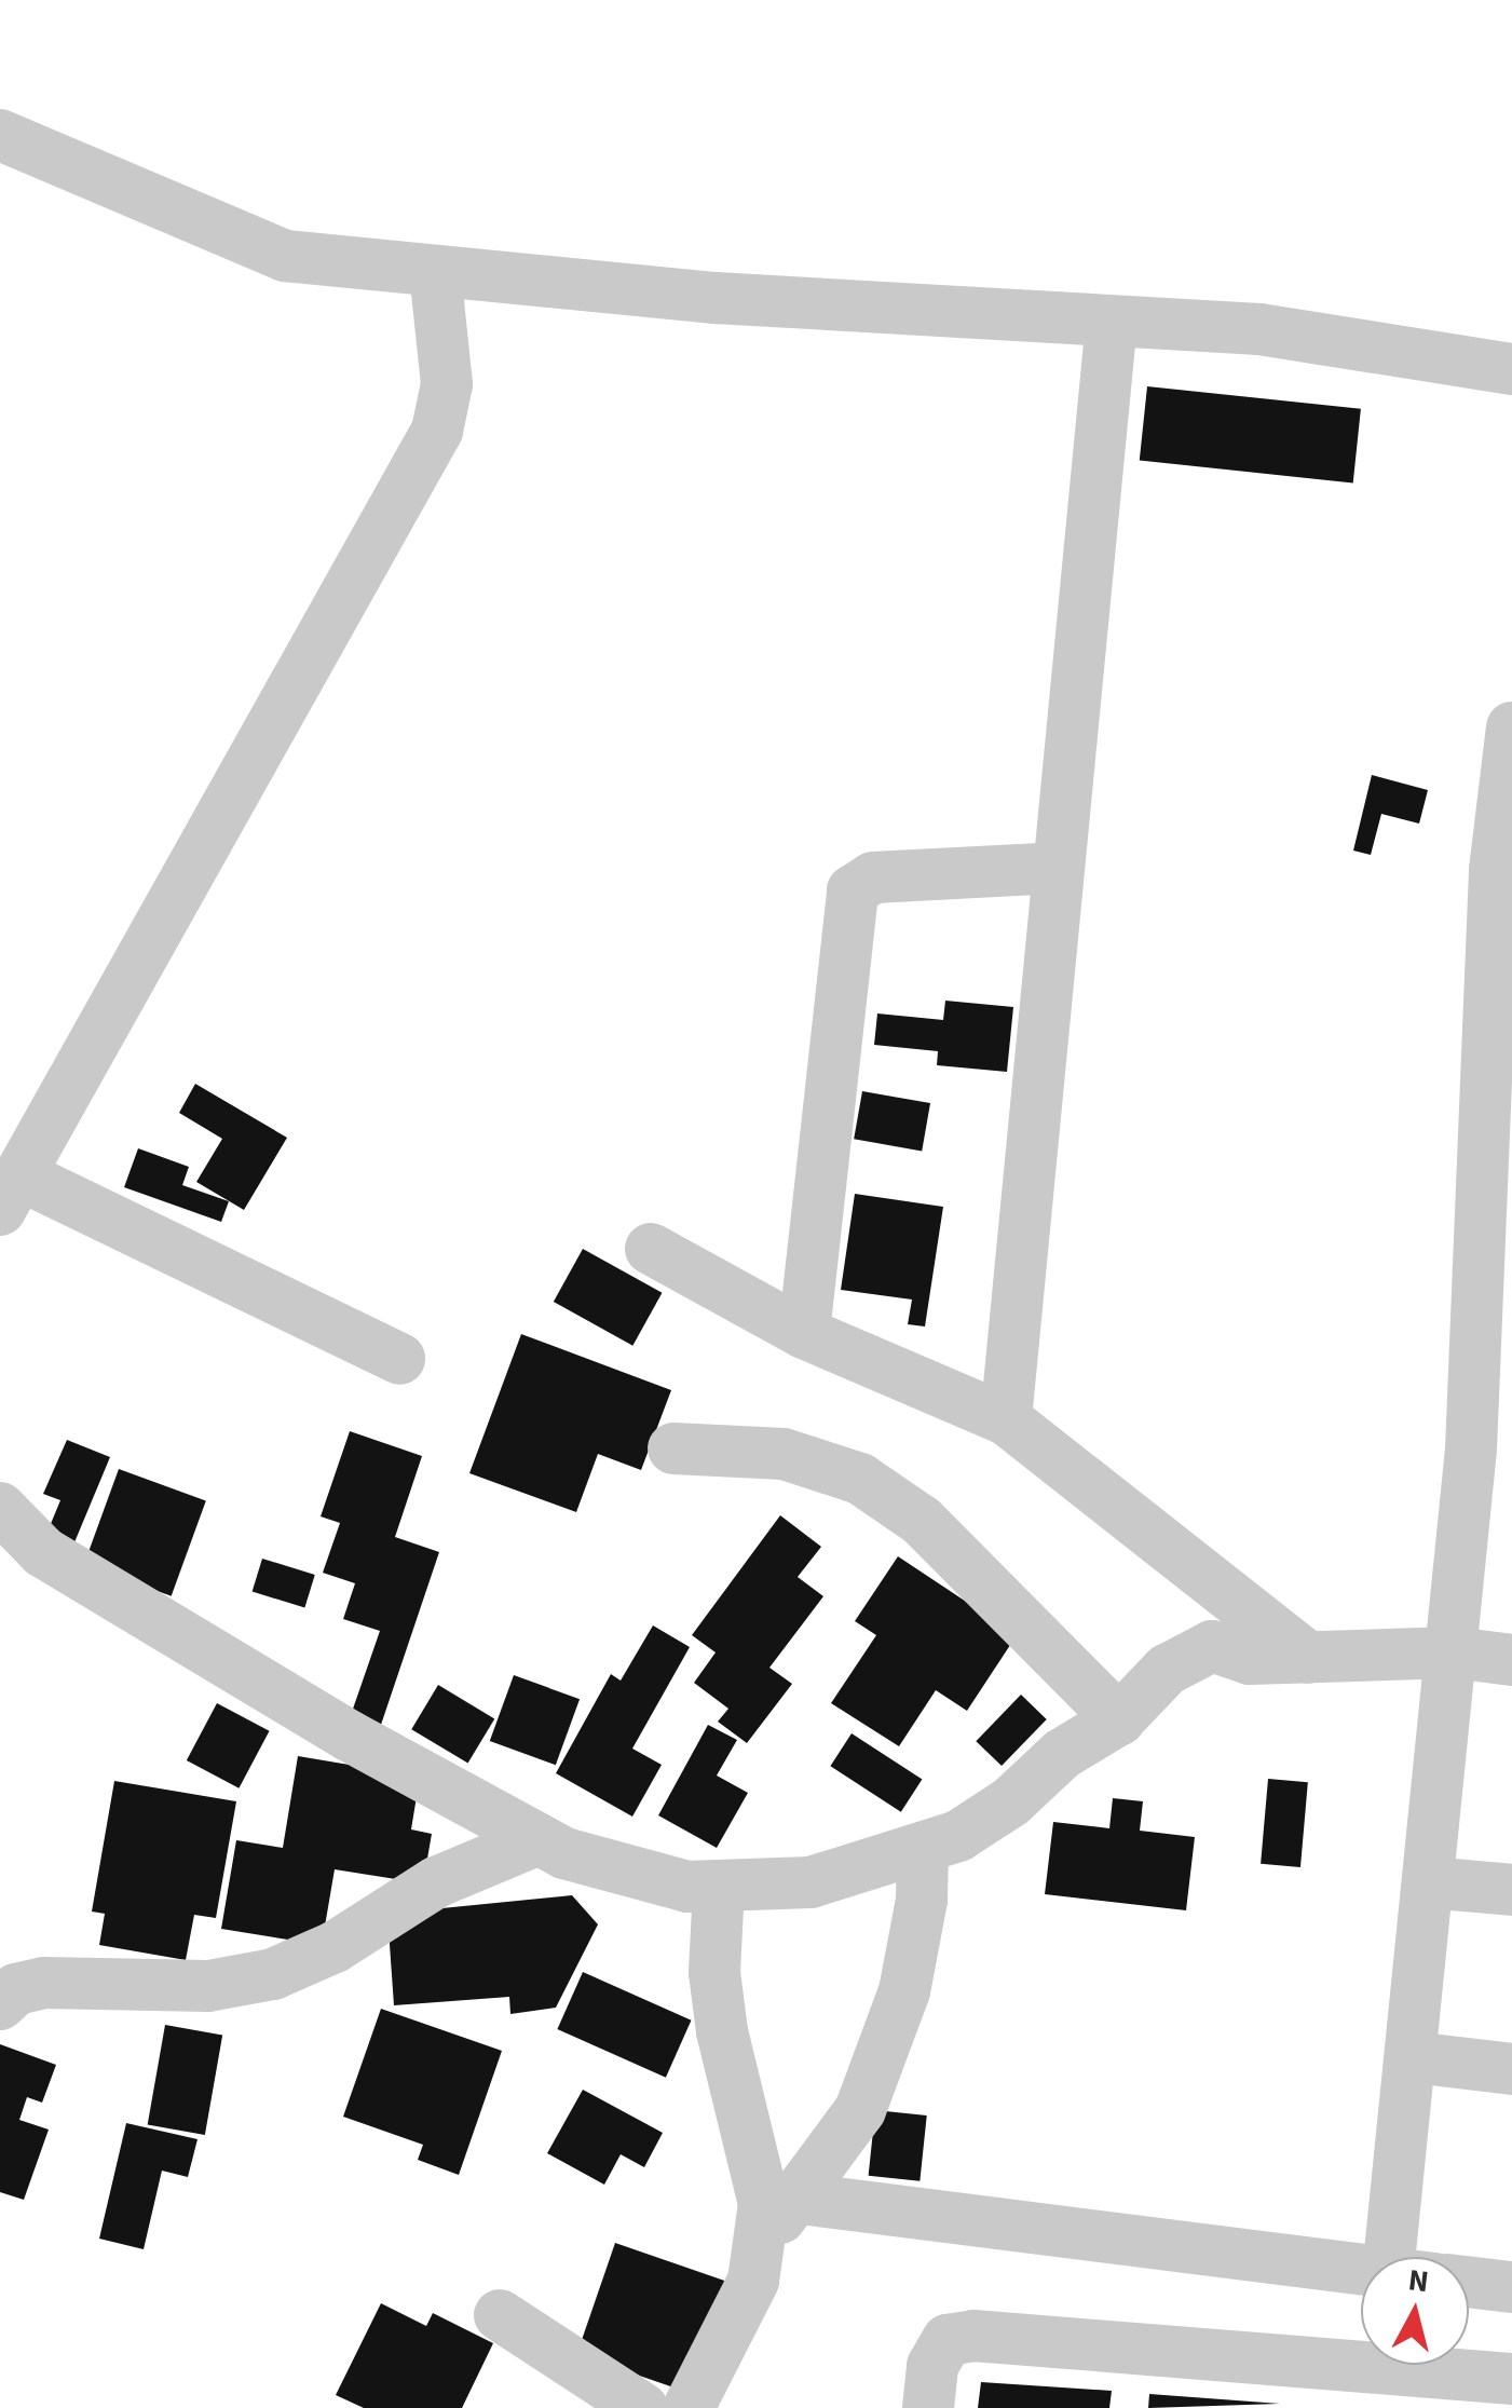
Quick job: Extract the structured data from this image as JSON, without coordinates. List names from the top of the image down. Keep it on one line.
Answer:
{"north":"top"}
